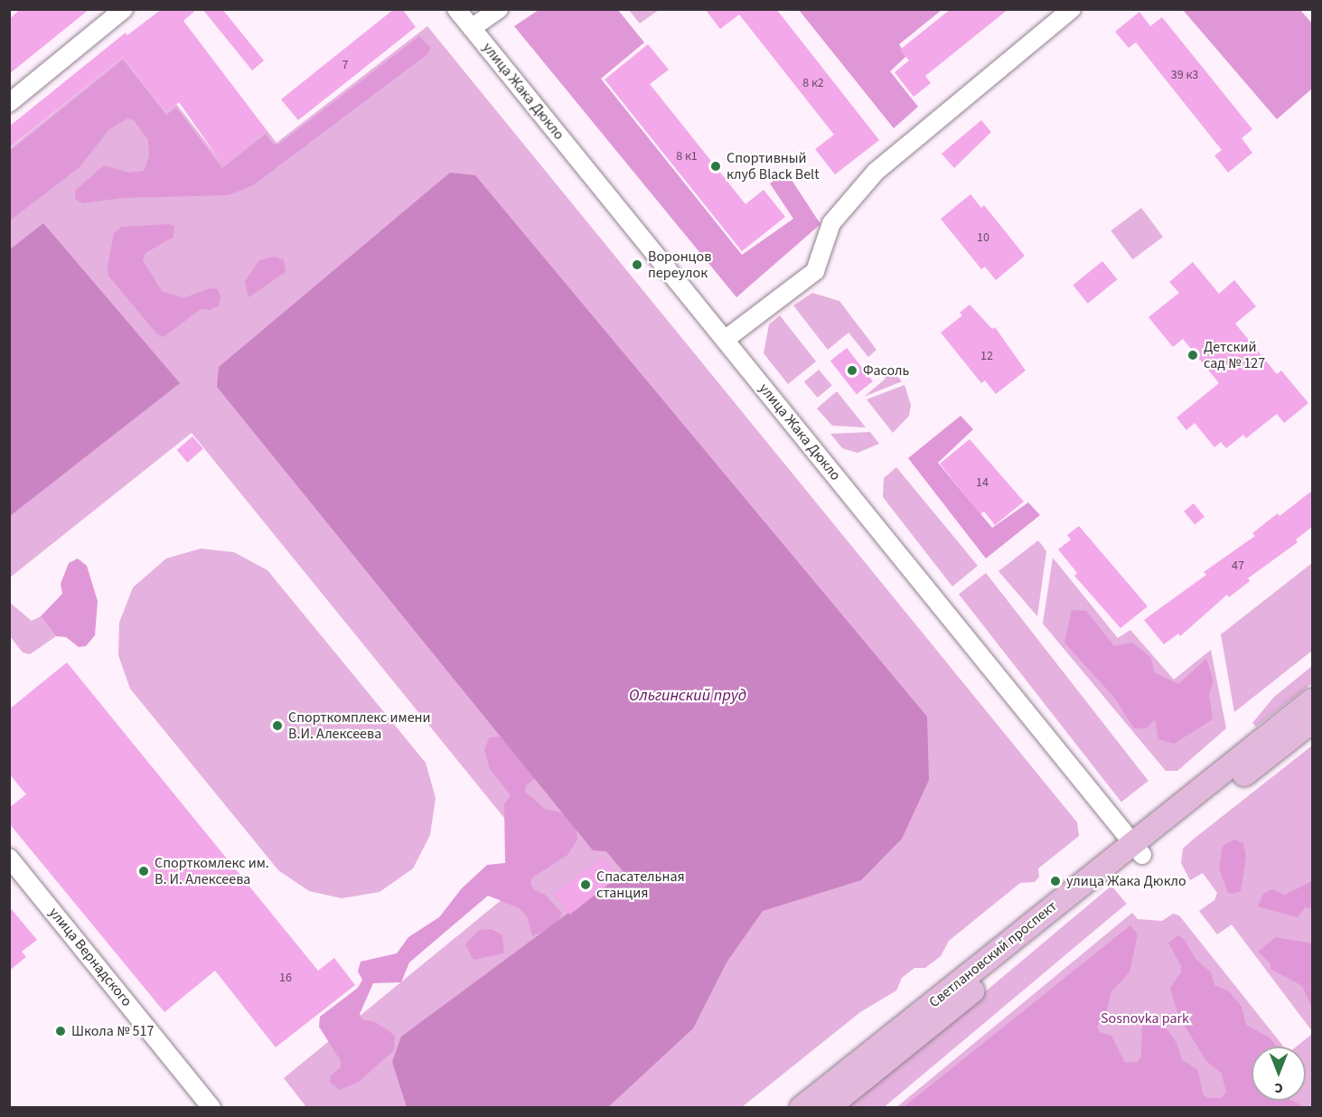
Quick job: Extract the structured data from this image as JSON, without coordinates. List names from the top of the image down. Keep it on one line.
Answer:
{"streets":{"main road":["Светлановский проспект"],"street":["улица Жака Дюкло","улица Вернадского"]},"crossings":[["улица Жака Дюкло","Светлановский проспект"]],"water":["Ольгинский пруд"],"parks":["Sosnovka park"],"places":["Спортивный клуб Black Belt","Воронцов переулок","Детский сад № 127","Фасоль","Спорткомплекс имени В.И. Алексеева","Спорткомлекс им. В. И. Алексеева","улица Жака Дюкло","Спасательная станция","Школа № 517"],"house_numbers":["7","39 к3","8 к2","8 к1","10","12","14","47","16"],"north":"bottom"}
